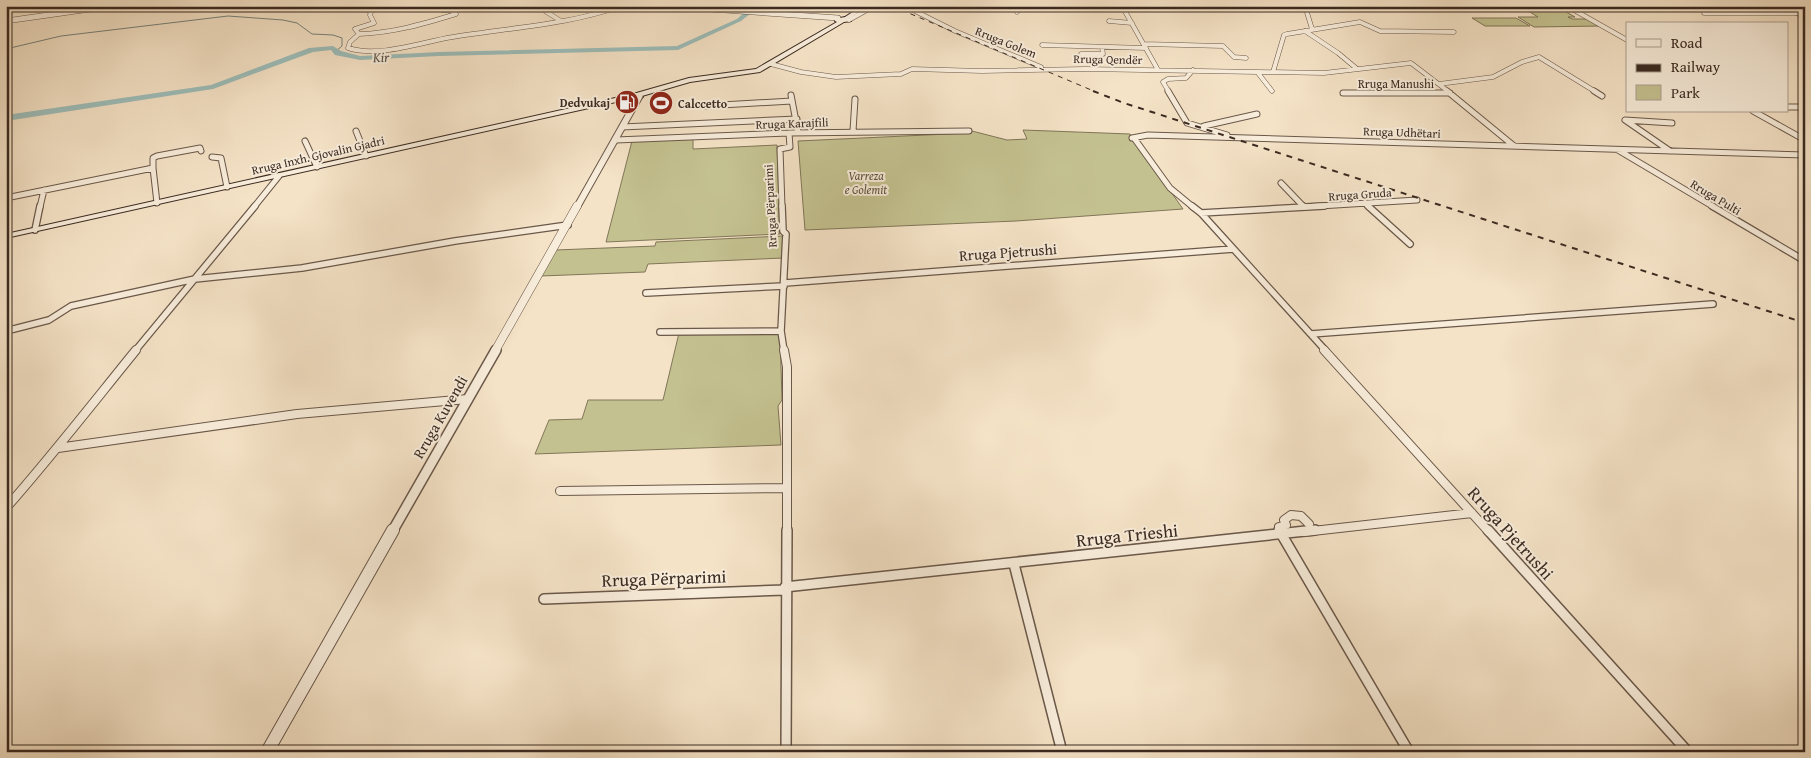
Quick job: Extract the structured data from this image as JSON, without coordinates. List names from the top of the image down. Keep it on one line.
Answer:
{"streets":{"main road":["Rruga Inxh. Gjovalin Gjadri"],"street":["Rruga Golem","Rruga Qendër","Rruga Manushi","Rruga Karajfili","Rruga Udhëtari","Rruga Gruda","Rruga Pulti","Rruga Përparimi","Rruga Pjetrushi","Rruga Kuvendi","Rruga Trieshi"]},"crossings":[["Rruga Golem","Rruga Qendër"],["Rruga Qendër","Rruga Manushi"],["Rruga Qendër","Rruga Udhëtari"],["Rruga Qendër","Rruga Inxh. Gjovalin Gjadri"],["Rruga Karajfili","Rruga Përparimi"],["Rruga Karajfili","Rruga Kuvendi"],["Rruga Udhëtari","Rruga Pulti"],["Rruga Udhëtari","Rruga Pjetrushi"],["Rruga Inxh. Gjovalin Gjadri","Rruga Kuvendi"],["Rruga Gruda","Rruga Pjetrushi"],["Rruga Përparimi","Rruga Pjetrushi"],["Rruga Përparimi","Rruga Trieshi"],["Rruga Pjetrushi","Rruga Trieshi"]],"water":["Kir"],"parks":["Varreza e Golemit"],"places":{"fuel station":["Dedvukaj"],"sports":["Calccetto"]},"legend":["Road","Railway","Park"]}
